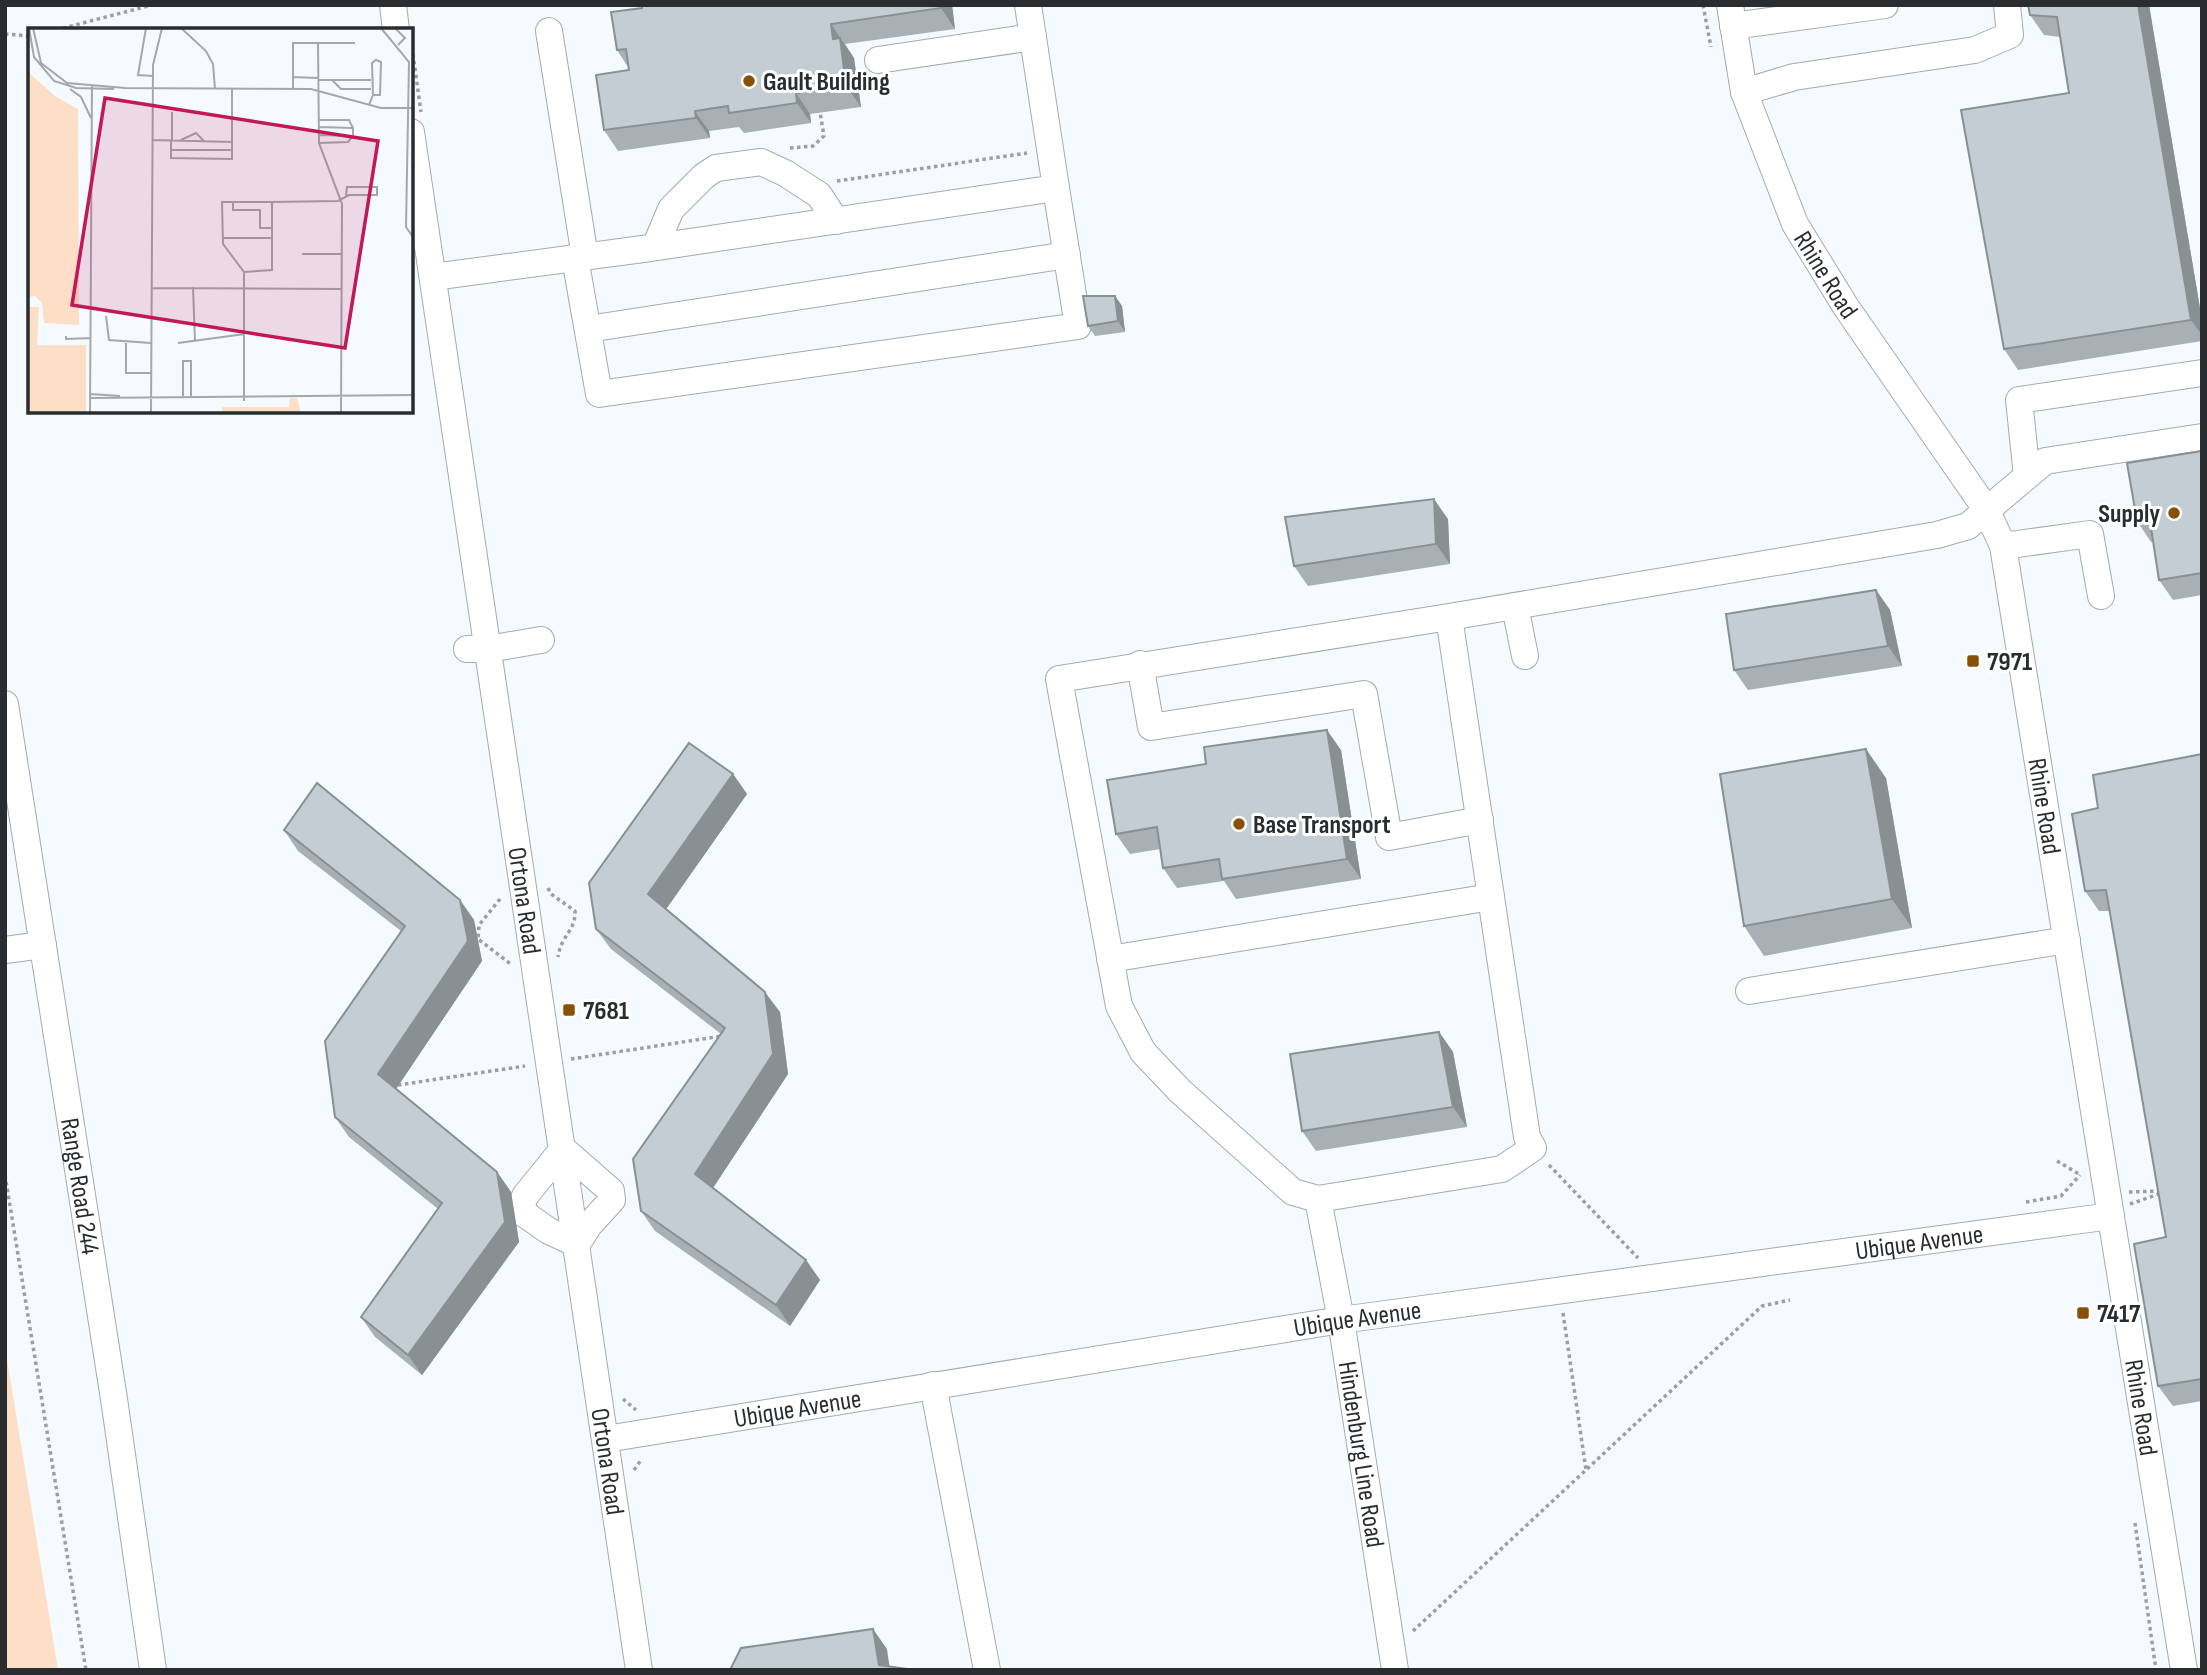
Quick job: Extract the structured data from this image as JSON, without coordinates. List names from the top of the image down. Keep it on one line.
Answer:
{"streets":{"street":["Rhine Road","Ortona Road","Range Road 244","Ubique Avenue","Hindenburg Line Road"]},"crossings":[["Rhine Road","Ubique Avenue"],["Ortona Road","Ubique Avenue"],["Ubique Avenue","Hindenburg Line Road"]],"places":{"other":["Gault Building","Supply","Base Transport"],"transit":["7971","7681","7417"]}}
